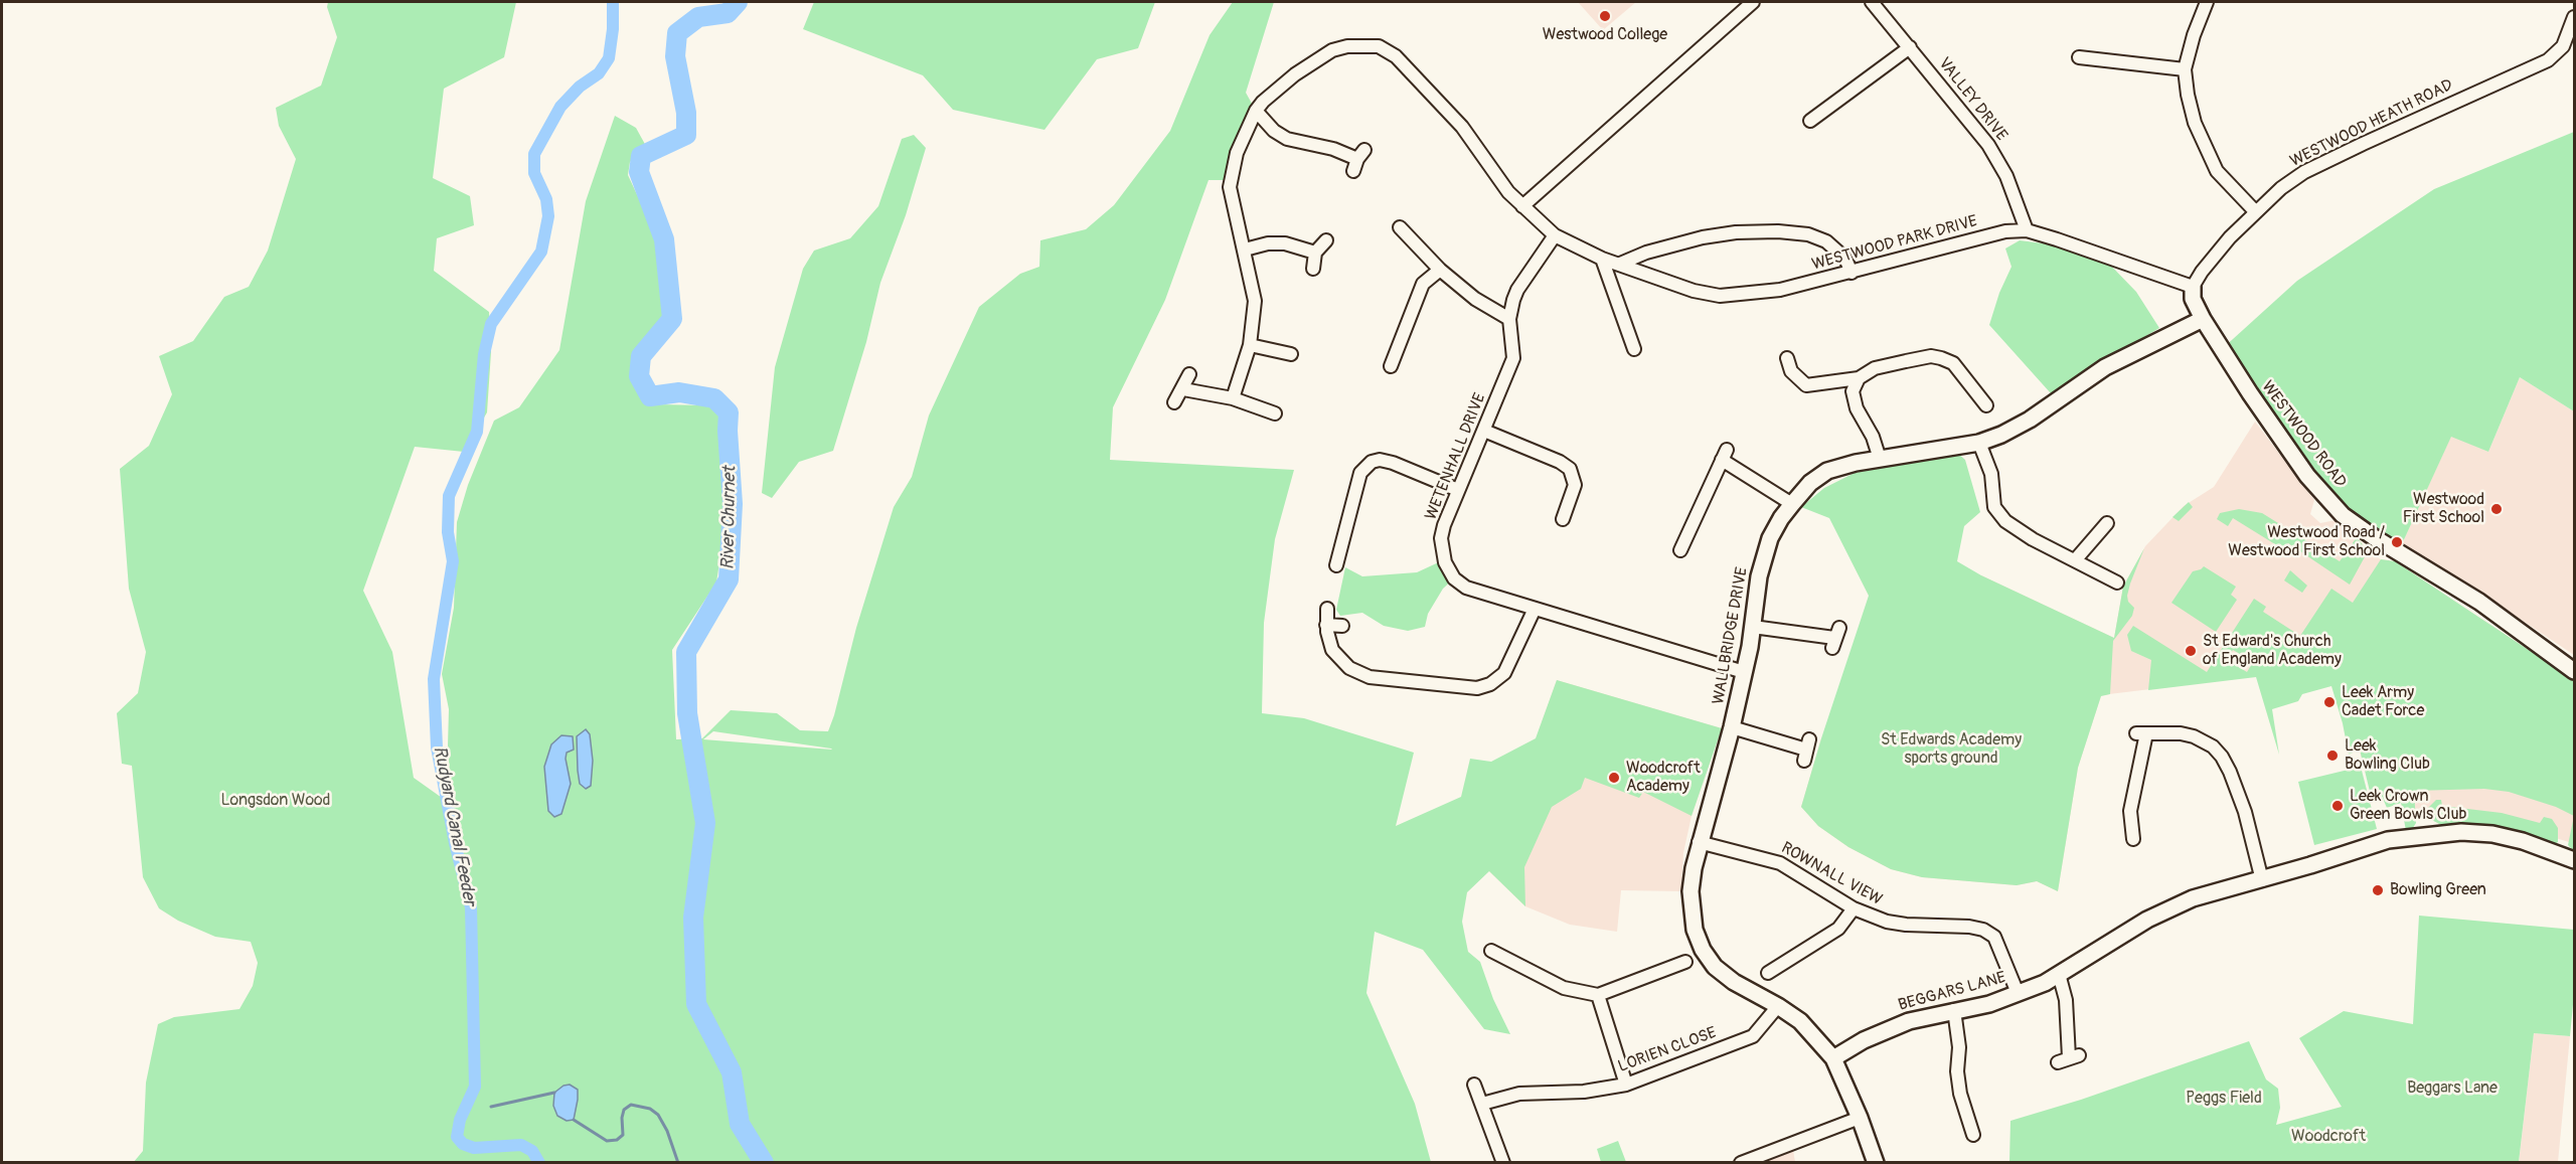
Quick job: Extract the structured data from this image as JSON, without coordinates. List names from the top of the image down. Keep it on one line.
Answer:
{"streets":{"street":["VALLEY DRIVE","WESTWOOD HEATH ROAD","WESTWOOD PARK DRIVE","WESTWOOD ROAD","WETENHALL DRIVE","WALLBRIDGE DRIVE","ROWNALL VIEW","BEGGARS LANE","LORIEN CLOSE"]},"crossings":[["VALLEY DRIVE","WESTWOOD PARK DRIVE"],["WESTWOOD HEATH ROAD","WESTWOOD PARK DRIVE"],["WESTWOOD HEATH ROAD","WESTWOOD ROAD"],["WESTWOOD PARK DRIVE","WESTWOOD ROAD"],["WESTWOOD PARK DRIVE","WETENHALL DRIVE"],["WESTWOOD ROAD","WALLBRIDGE DRIVE"],["WETENHALL DRIVE","WALLBRIDGE DRIVE"],["WALLBRIDGE DRIVE","ROWNALL VIEW"],["WALLBRIDGE DRIVE","BEGGARS LANE"],["WALLBRIDGE DRIVE","LORIEN CLOSE"],["ROWNALL VIEW","BEGGARS LANE"]],"water":["River Churnet","Rudyard Canal Feeder"],"parks":["St Edwards Academy sports ground","Longsdon Wood","Beggars Lane","Peggs Field","Woodcroft"],"places":["Westwood College","Westwood First School","Westwood Road / Westwood First School","St Edward's Church of England Academy","Leek Army Cadet Force","Leek Bowling Club","Woodcroft Academy","Leek Crown Green Bowls Club","Bowling Green"]}
